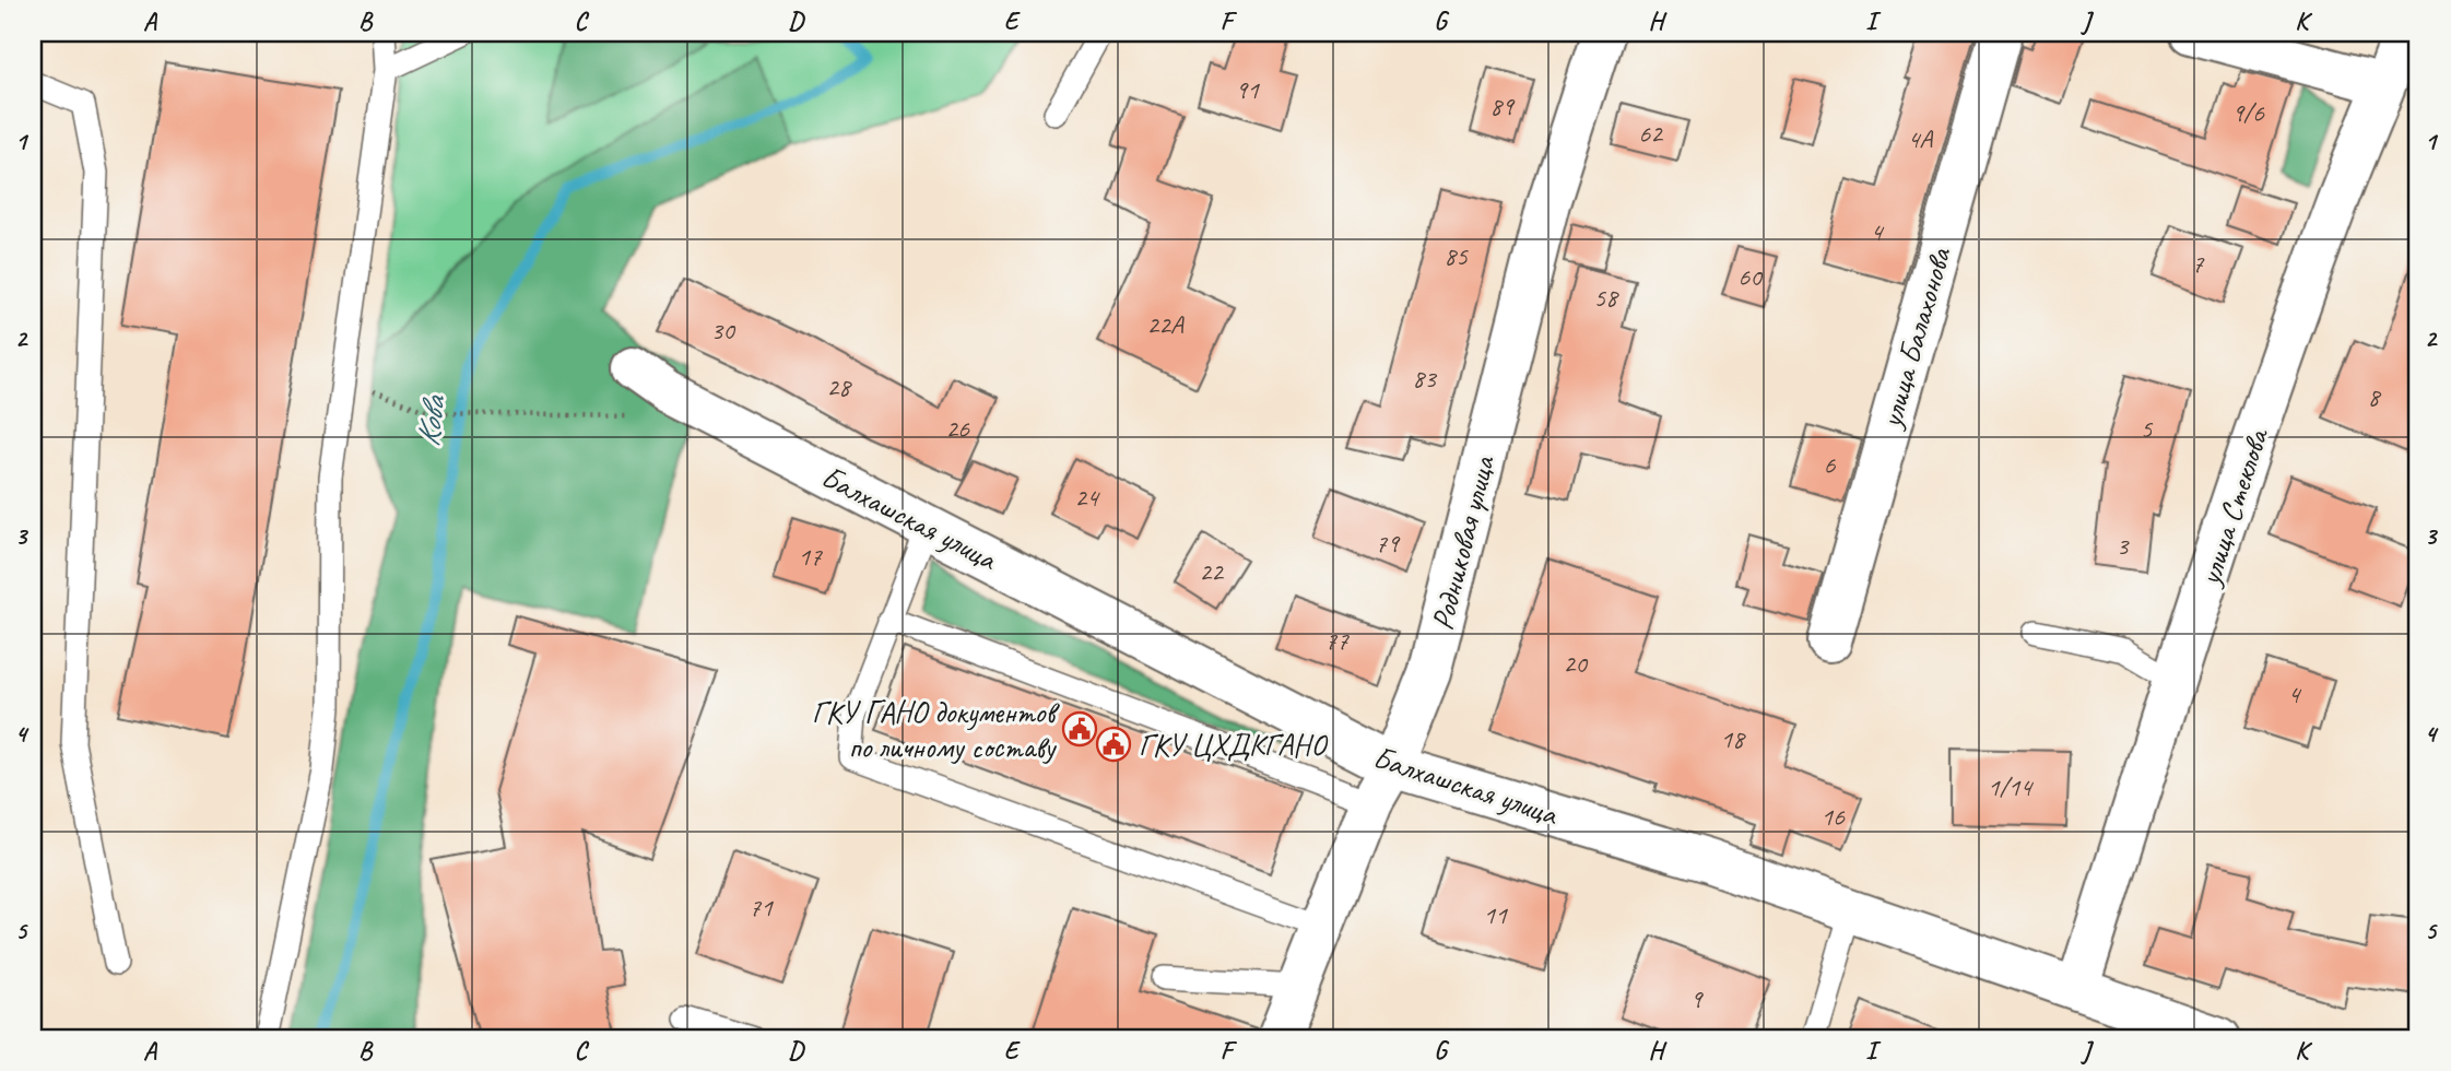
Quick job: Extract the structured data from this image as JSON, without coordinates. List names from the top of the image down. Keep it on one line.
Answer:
{"streets":{"street":["улица Балахонова","улица Стеклова","Балхашская улица","Родниковая улица"]},"crossings":[["улица Стеклова","Балхашская улица"],["Балхашская улица","Родниковая улица"]],"water":["Кова"],"places":{"public building":["ГКУ ГАНО документов по личному составу","ГКУ ЦХДКГАНО"]},"house_numbers":["91","89","9/6","62","4А","4","85","7","60","58","22А","30","83","28","8","26","5","6","24","79","3","17","22","77","20","4","18","1/14","16","71","11","9"],"grid":{"columns":["A","B","C","D","E","F","G","H","I","J","K"],"rows":["1","2","3","4","5"]}}
